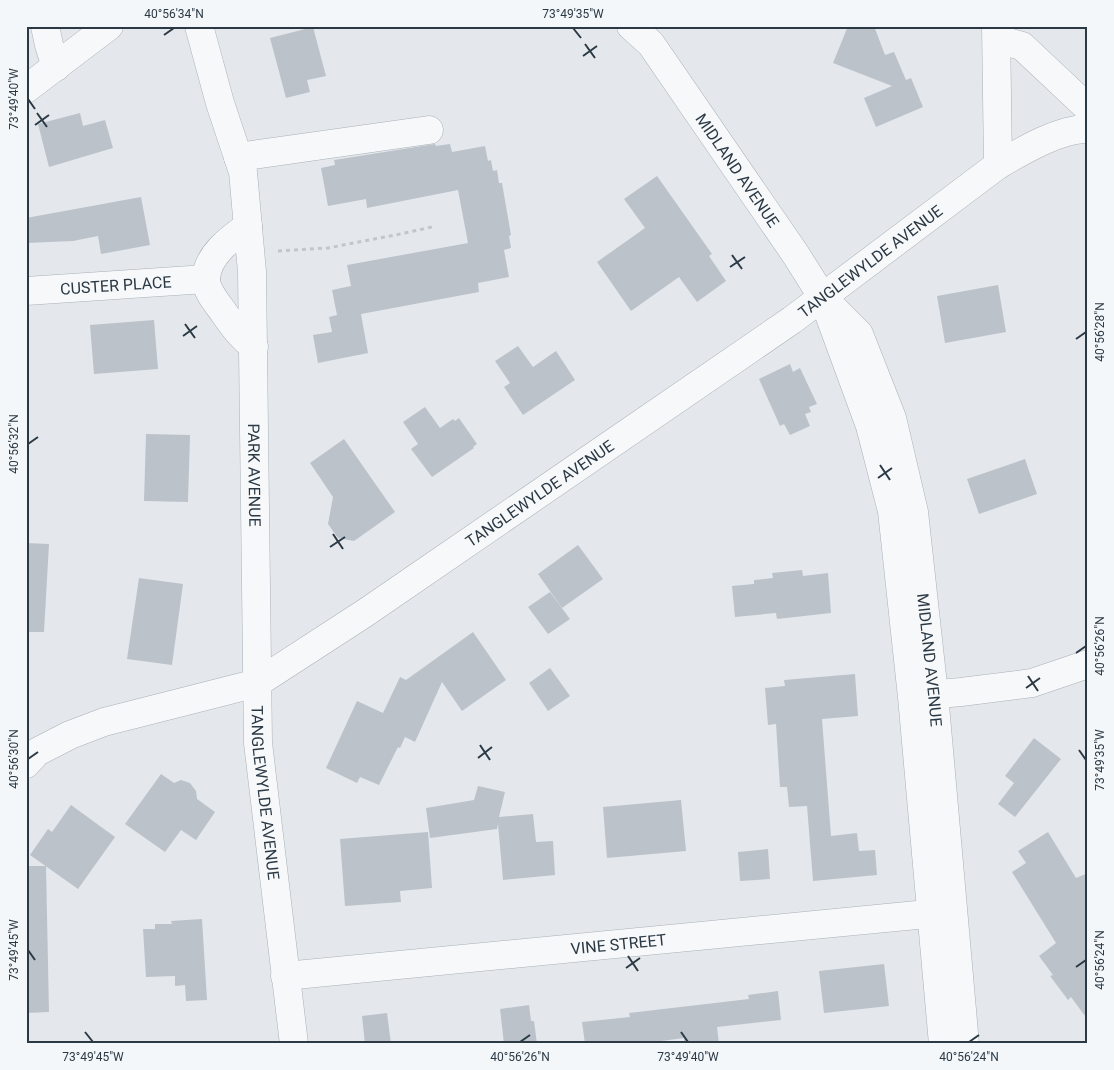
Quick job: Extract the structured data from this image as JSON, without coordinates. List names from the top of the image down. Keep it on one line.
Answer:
{"streets":{"street":["MIDLAND AVENUE","TANGLEWYLDE AVENUE","CUSTER PLACE","PARK AVENUE","VINE STREET"]},"crossings":[["MIDLAND AVENUE","TANGLEWYLDE AVENUE"],["MIDLAND AVENUE","VINE STREET"],["TANGLEWYLDE AVENUE","PARK AVENUE"],["TANGLEWYLDE AVENUE","VINE STREET"]],"coordinates":["40°56'34\"N","73°49'35\"W","73°49'40\"W","40°56'28\"N","40°56'32\"N","40°56'26\"N","40°56'30\"N","73°49'45\"W","40°56'24\"N"]}
